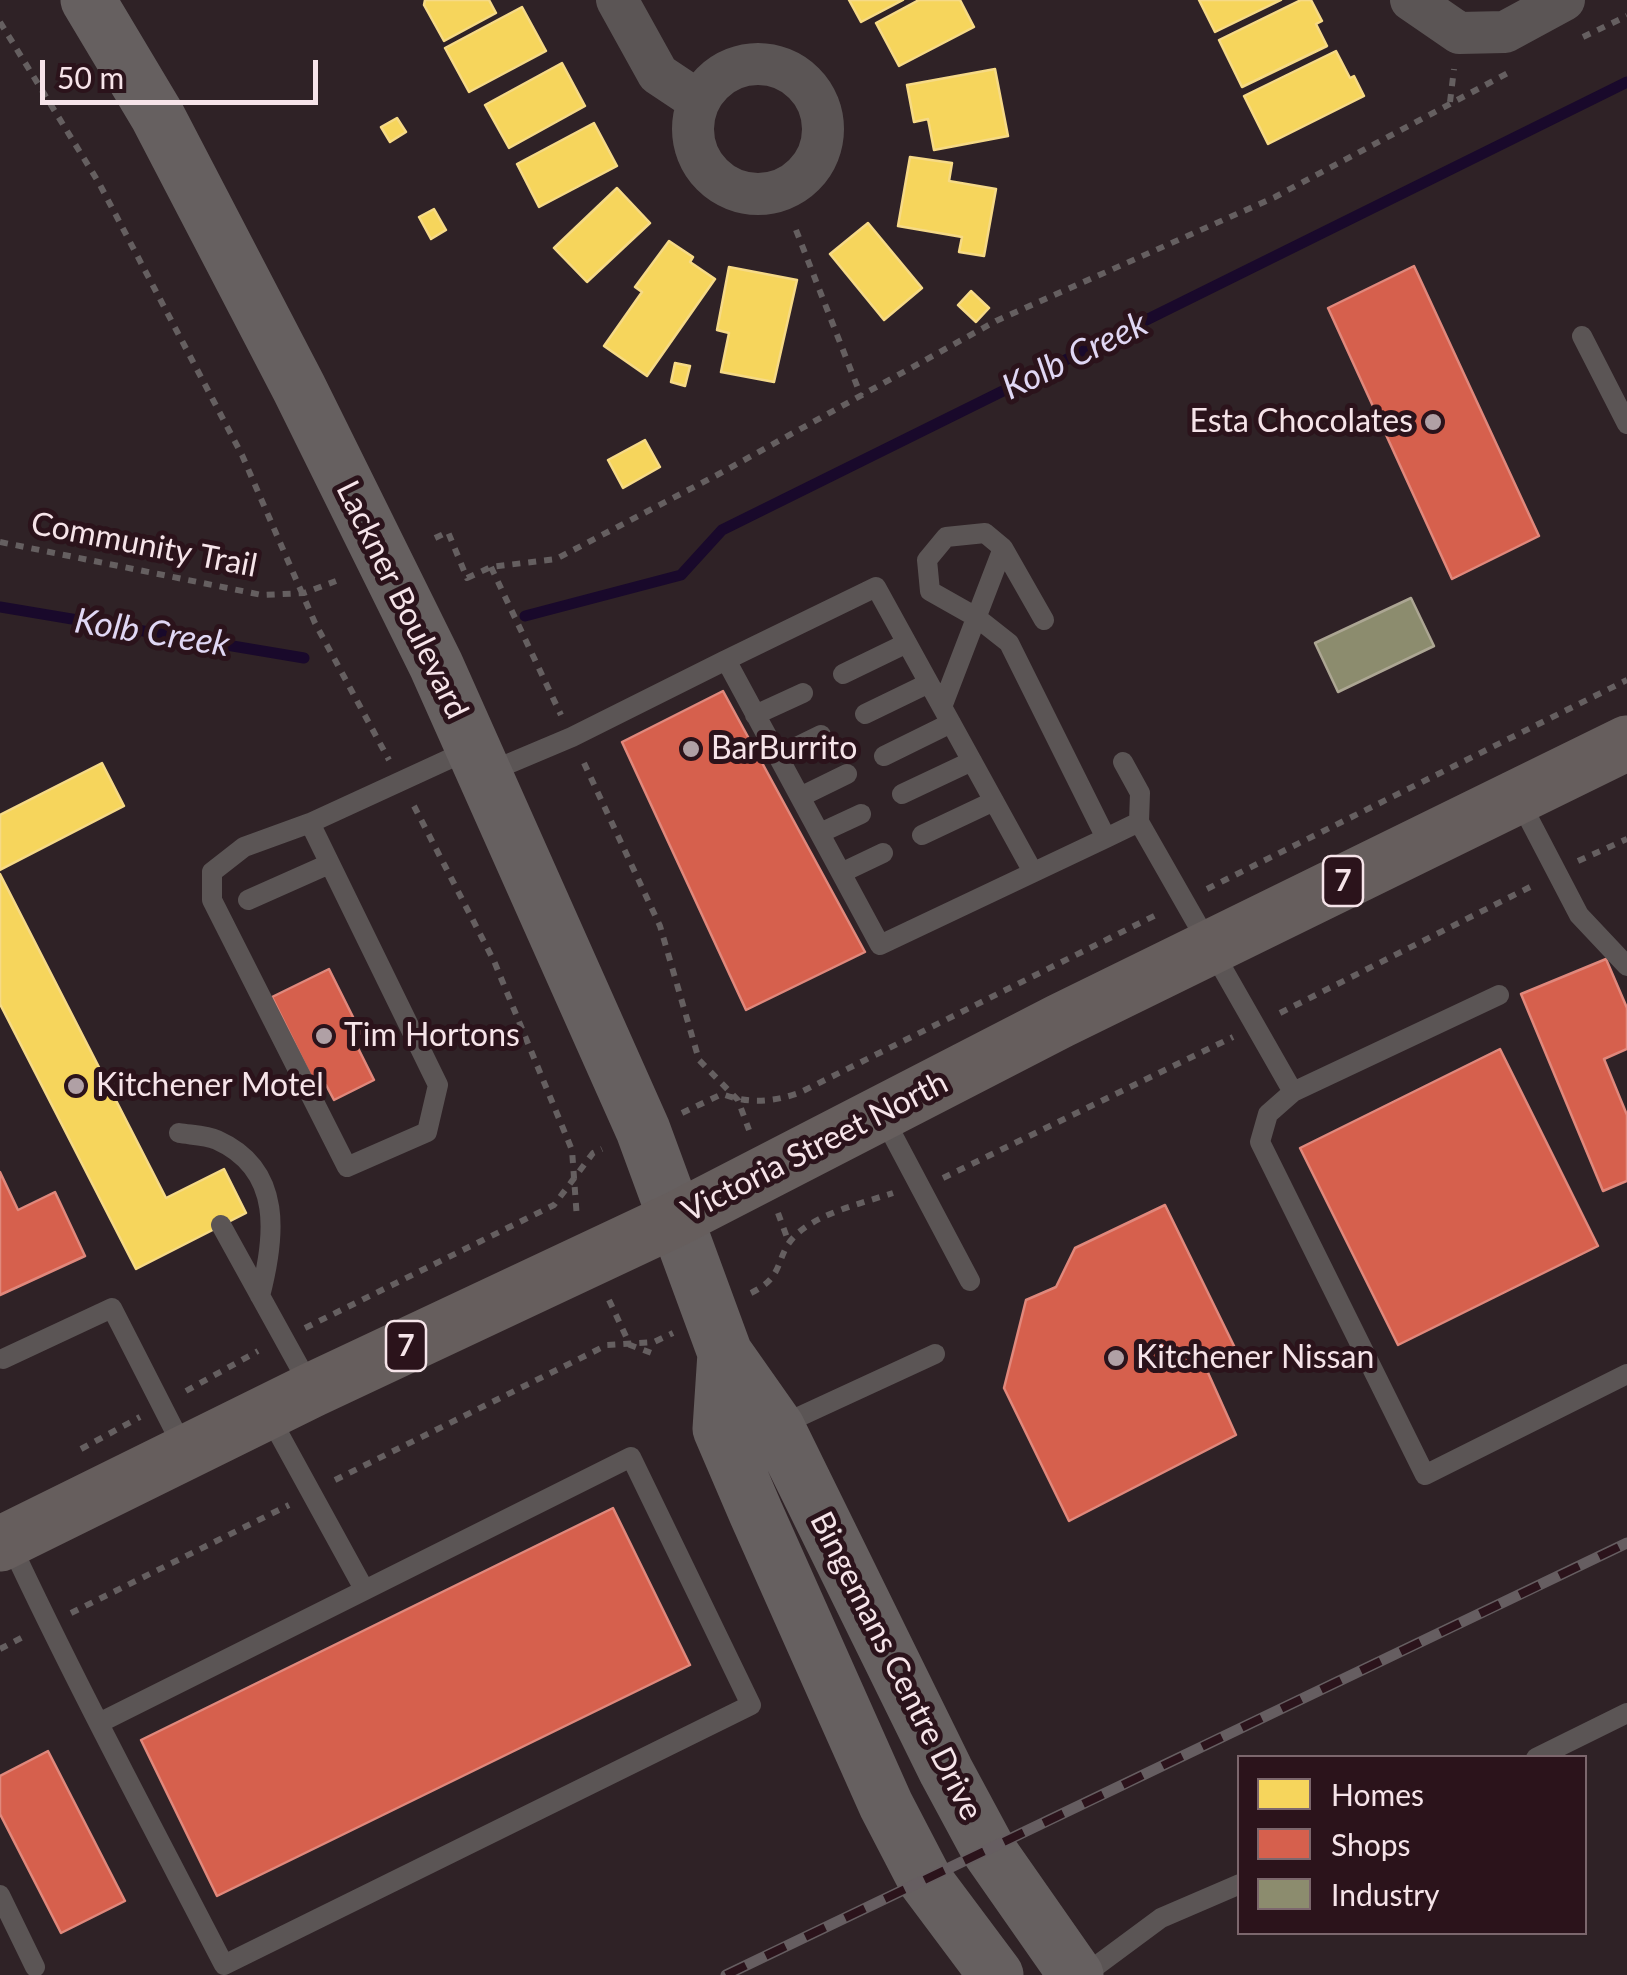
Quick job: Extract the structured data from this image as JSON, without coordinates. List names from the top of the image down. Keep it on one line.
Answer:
{"streets":{"main road":["Lackner Boulevard","7","Victoria Street North","Bingemans Centre Drive"],"path":["Community Trail"]},"crossings":[["Lackner Boulevard","Victoria Street North"],["Lackner Boulevard","Bingemans Centre Drive"],["Victoria Street North","Bingemans Centre Drive"]],"water":["Kolb Creek"],"places":["Esta Chocolates","BarBurrito","Tim Hortons","Kitchener Motel","Kitchener Nissan"],"legend":["Homes","Shops","Industry"],"scale_bar":"50 m"}
